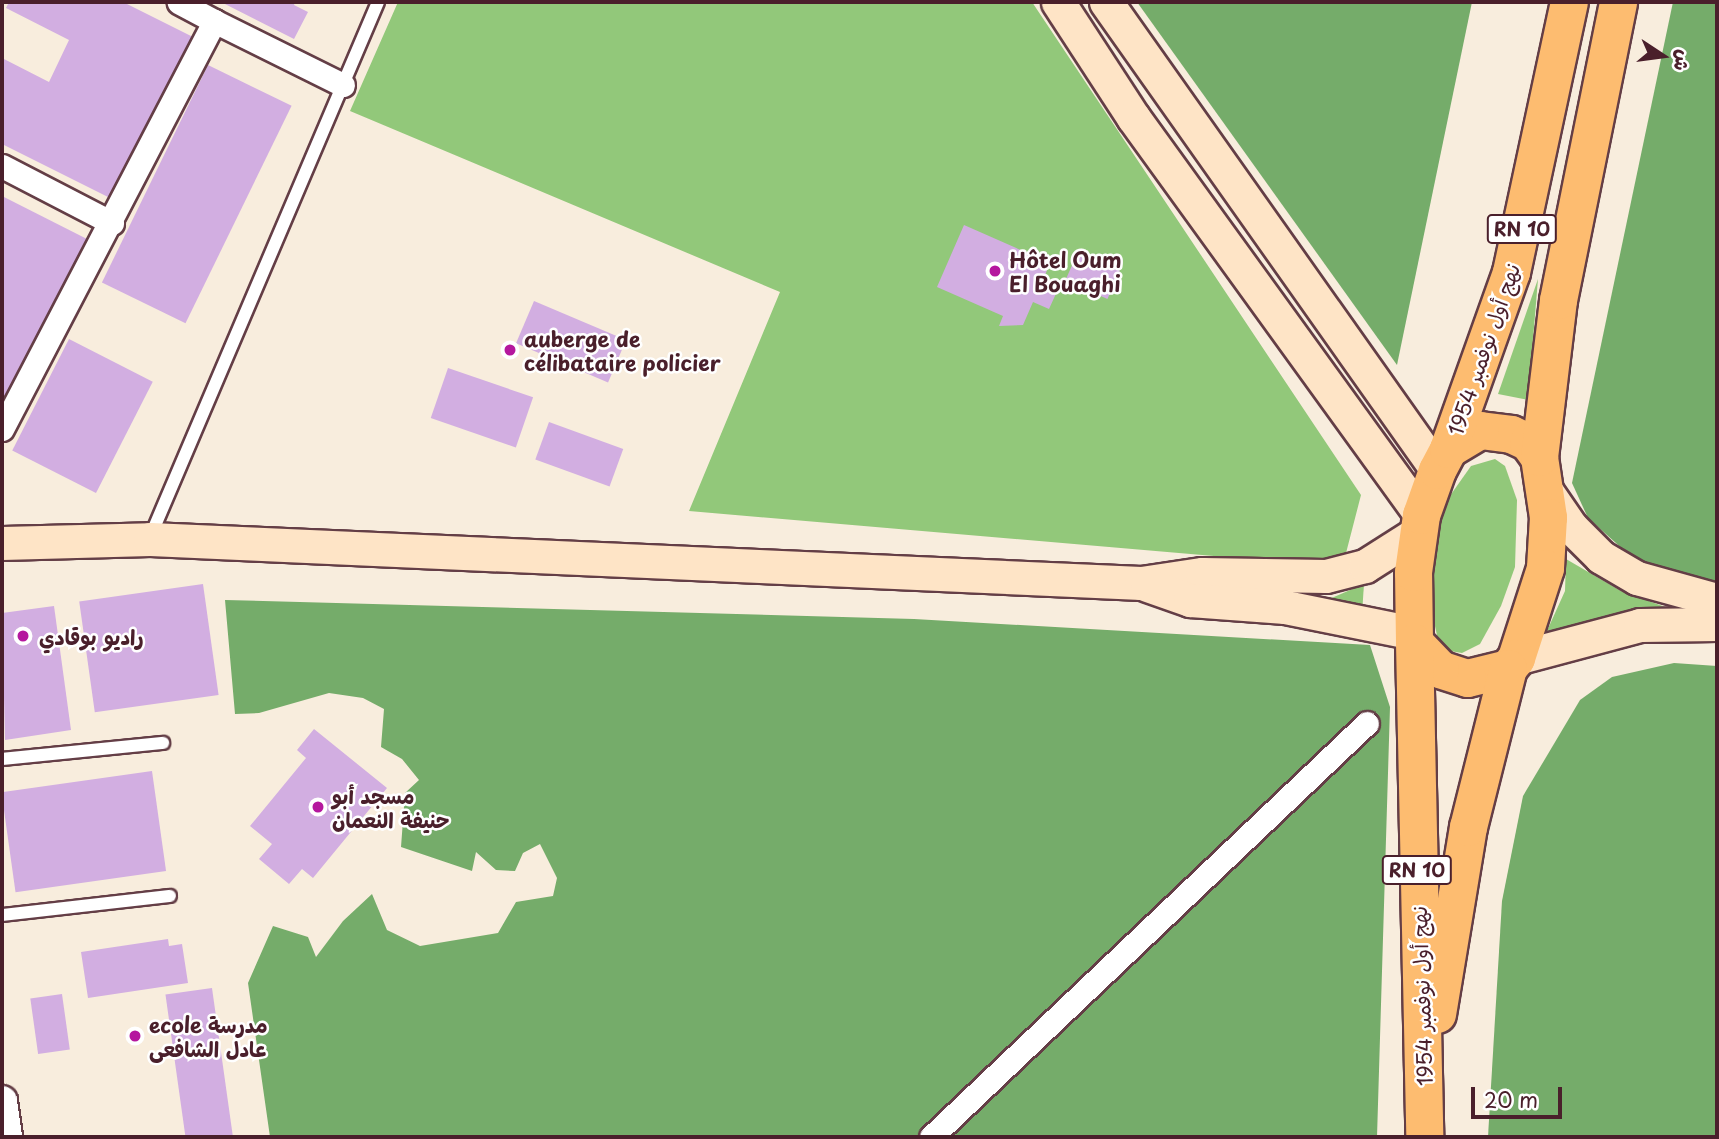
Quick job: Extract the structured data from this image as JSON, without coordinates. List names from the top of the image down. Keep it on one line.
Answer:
{"streets":{"main road":["RN 10","نهج أول نوفمبر 1954"]},"crossings":[["RN 10","نهج أول نوفمبر 1954"]],"places":["Hôtel Oum El Bouaghi","auberge de célibataire policier","راديو بوقادي","مسجد أبو حنيفة النعمان","ecole مدرسة عادل الشافعى"],"scale_bar":"20 m","north":"right"}
